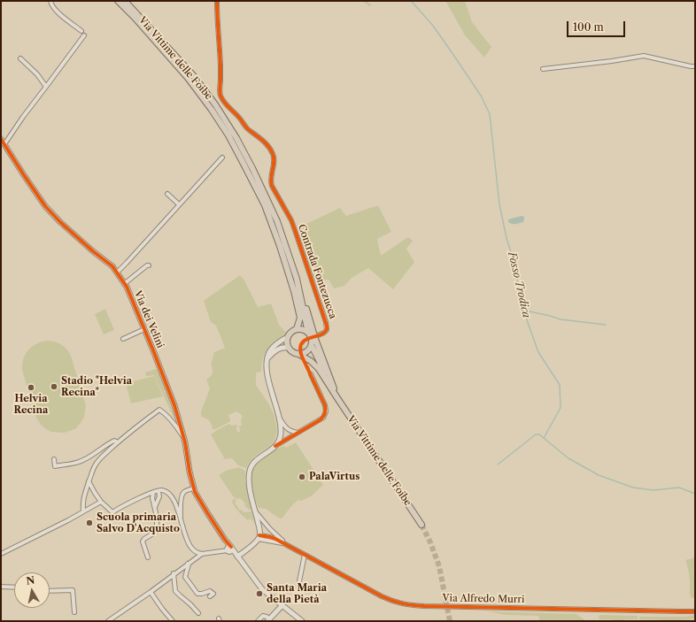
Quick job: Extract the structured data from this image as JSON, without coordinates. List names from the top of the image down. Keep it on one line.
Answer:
{"streets":{"main road":["Via Vittime delle Foibe"],"street":["Contrada Fontezucca","Via dei Velini","Via Alfredo Murri"]},"water":["Fosso Trodica"],"places":["Stadio \"Helvia Recina\"","Helvia Recina","PalaVirtus","Scuola primaria Salvo D'Acquisto","Santa Maria della Pietà"],"scale_bar":"100 m","north":"top"}
